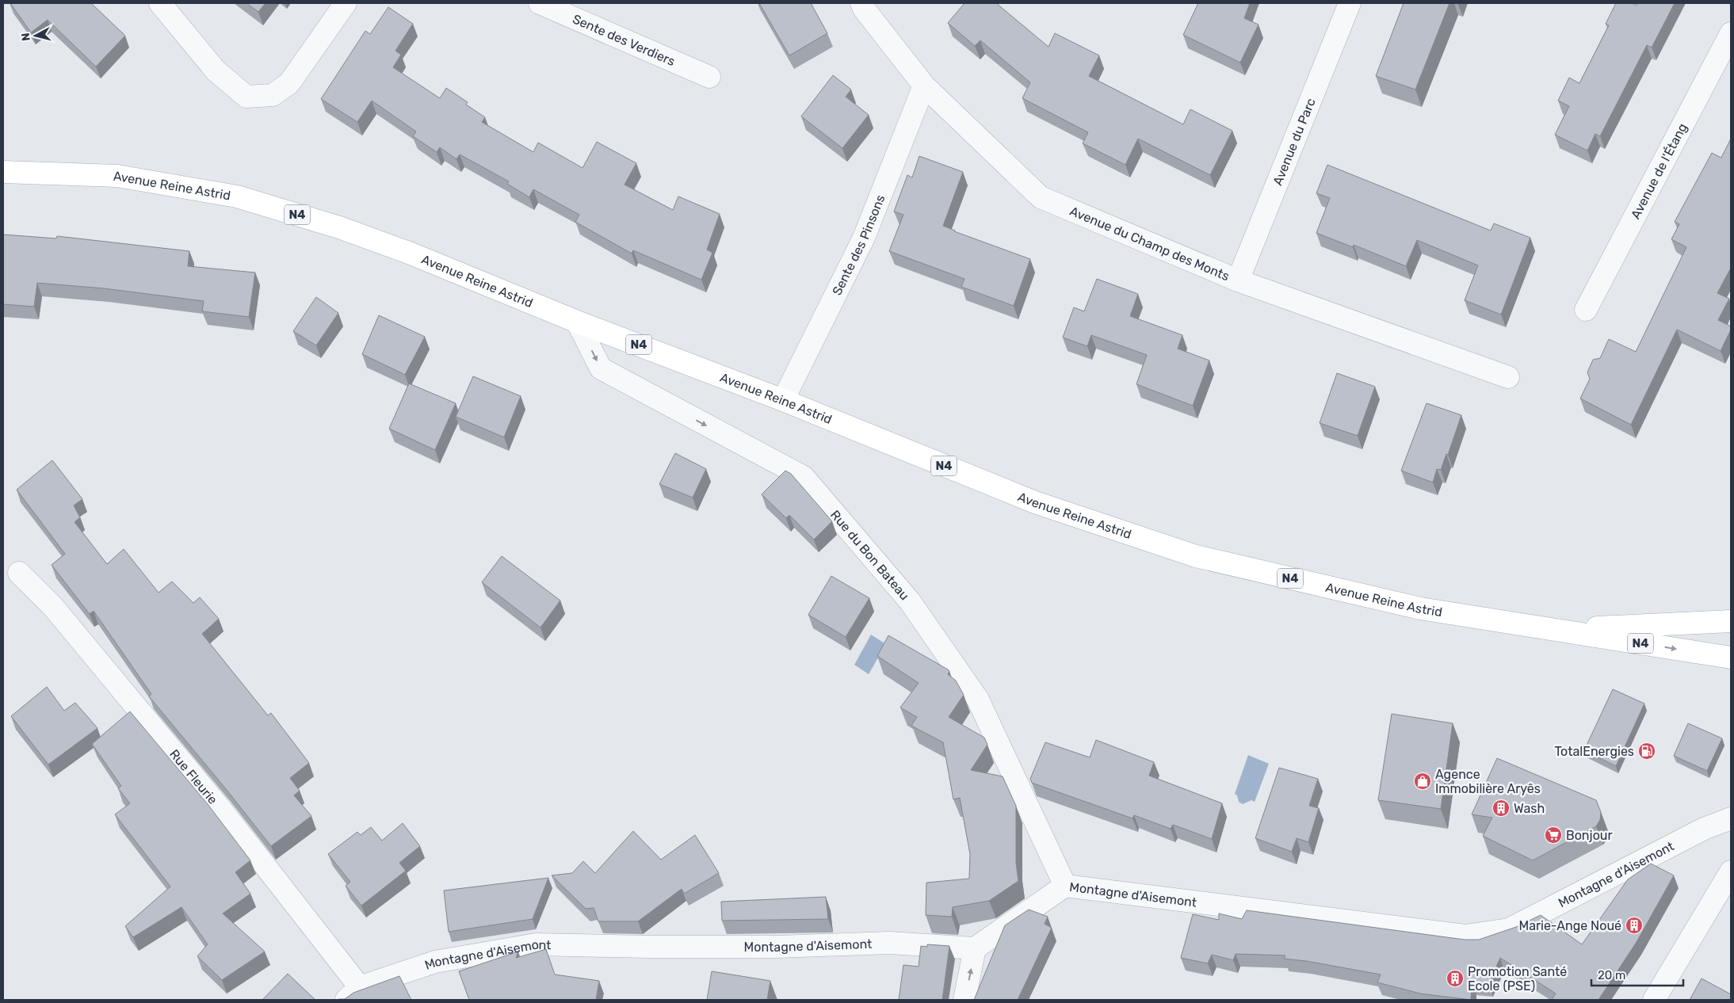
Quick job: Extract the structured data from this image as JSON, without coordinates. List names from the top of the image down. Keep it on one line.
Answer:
{"streets":{"main road":["Avenue Reine Astrid","N4"],"street":["Sente des Verdiers","Avenue du Parc","Avenue de l'Étang","Avenue du Champ des Monts","Sente des Pinsons","Rue du Bon Bateau","Rue Fleurie","Montagne d'Aisemont"]},"crossings":[["Avenue du Parc","Avenue du Champ des Monts"],["Avenue Reine Astrid","Sente des Pinsons"],["Avenue Reine Astrid","Rue du Bon Bateau"],["Avenue du Champ des Monts","Sente des Pinsons"],["Rue du Bon Bateau","Montagne d'Aisemont"],["Rue Fleurie","Montagne d'Aisemont"]],"one_way":["Rue du Bon Bateau"],"places":{"fuel station":["TotalEnergies"],"shop":["Agence Immobilière Aryês"],"building":["Wash","Marie-Ange Noué","Promotion Santé Ecole (PSE)"],"supermarket":["Bonjour"]},"scale_bar":"20 m","north":"left"}
